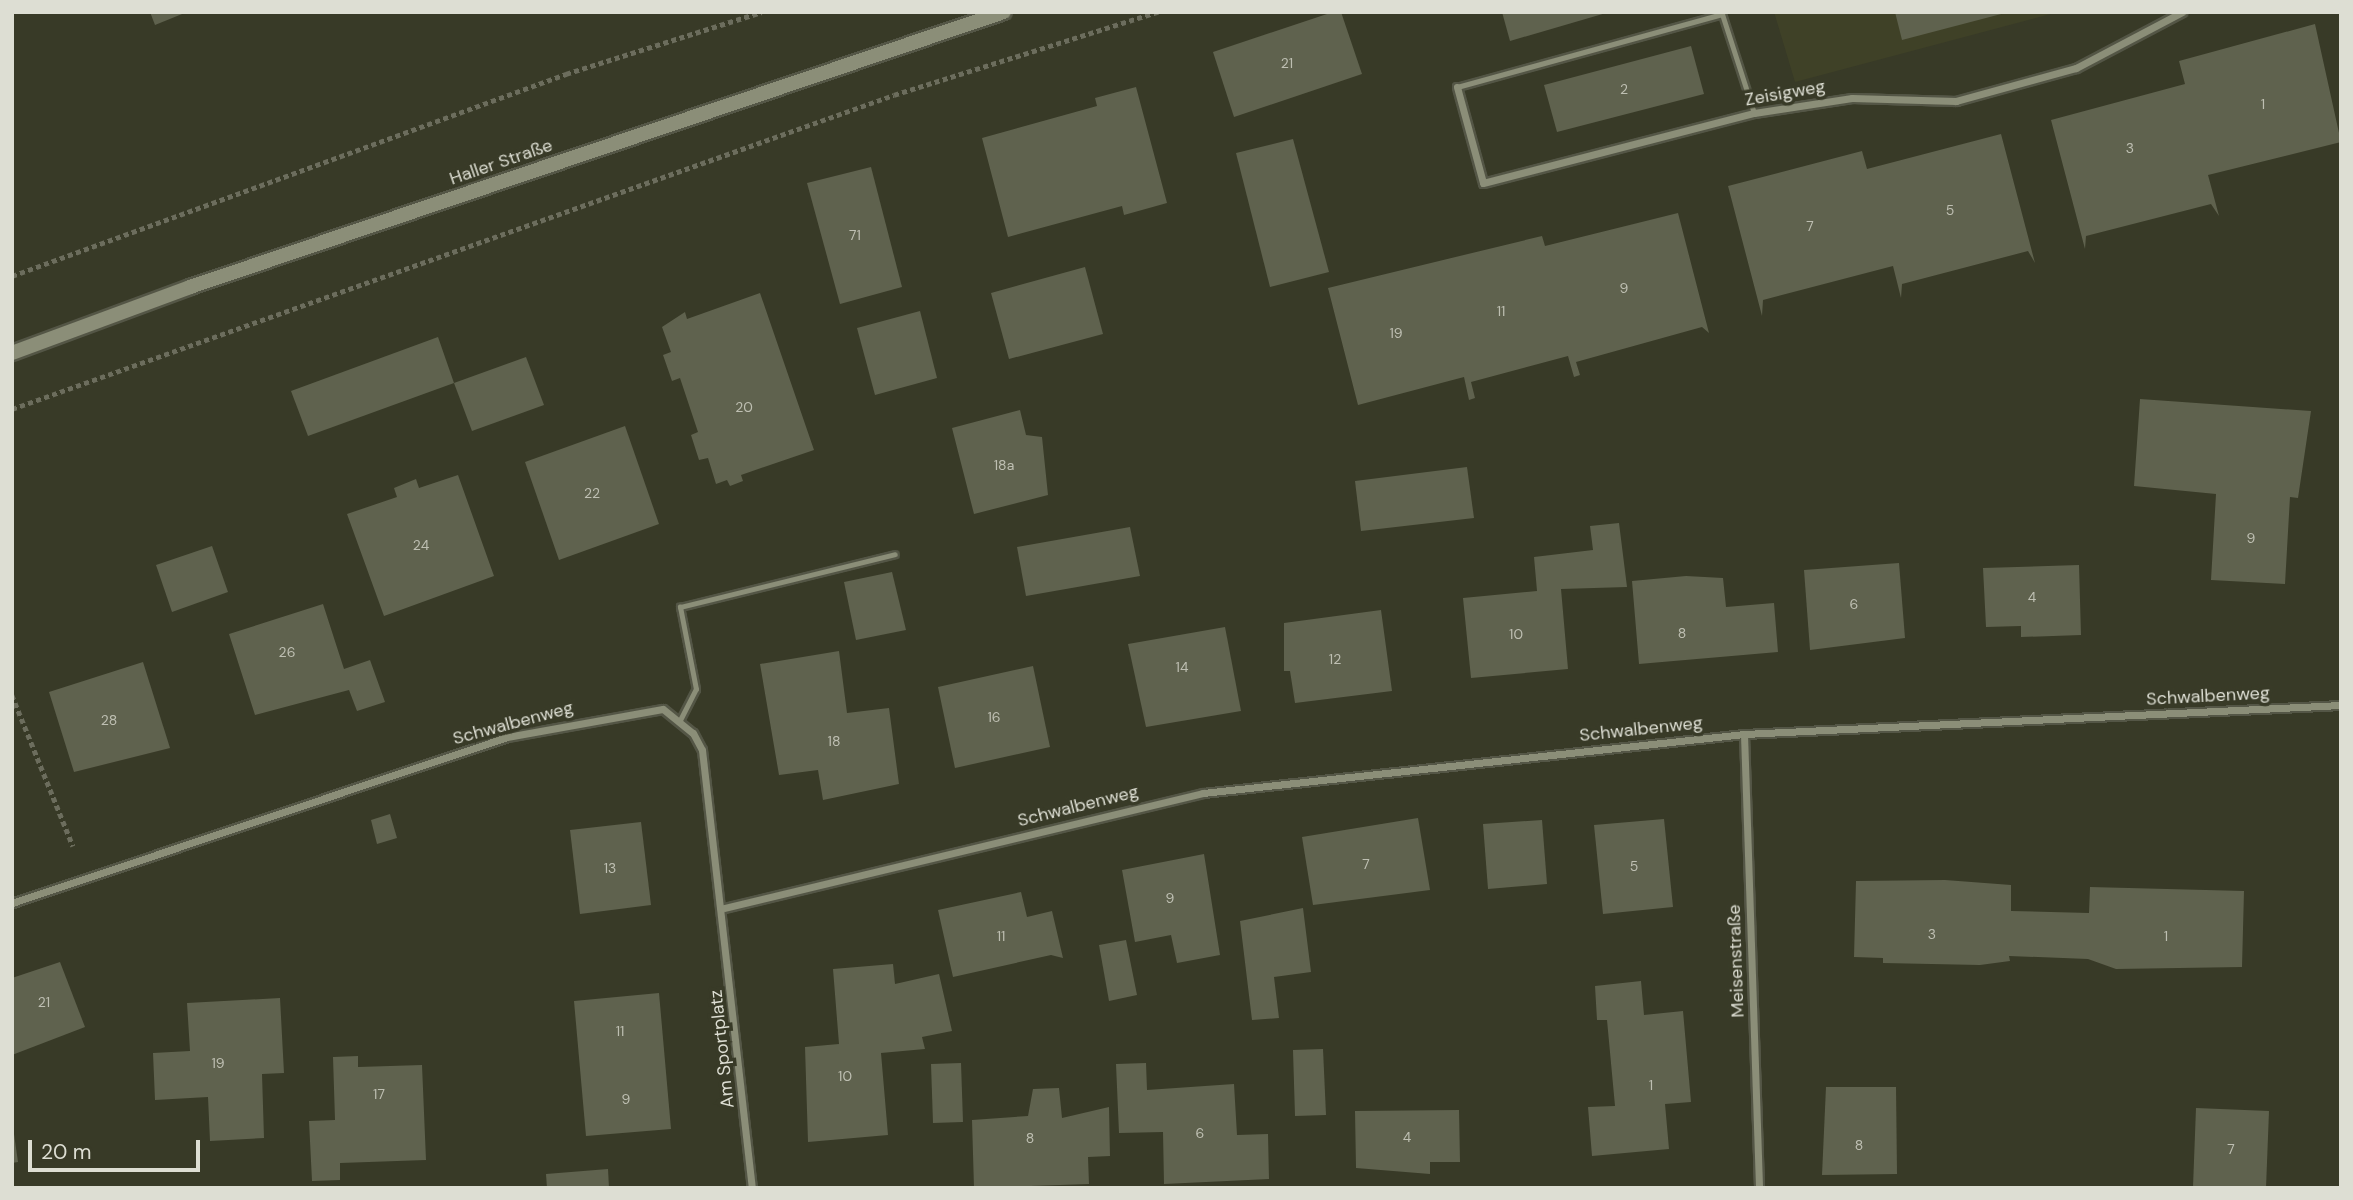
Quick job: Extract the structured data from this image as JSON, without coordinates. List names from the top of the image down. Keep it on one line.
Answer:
{"streets":{"main road":["Haller Straße"],"street":["Zeisigweg","Schwalbenweg","Meisenstraße","Am Sportplatz"]},"crossings":[["Schwalbenweg","Meisenstraße"],["Schwalbenweg","Am Sportplatz"]],"house_numbers":["21","2","1","3","5","7","71","9","11","19","20","18a","22","9","24","4","6","8","10","26","12","14","16","28","18","7","5","13","9","3","11","1","21","11","19","10","1","17","9","6","4","8","8","7"],"scale_bar":"20 m"}
